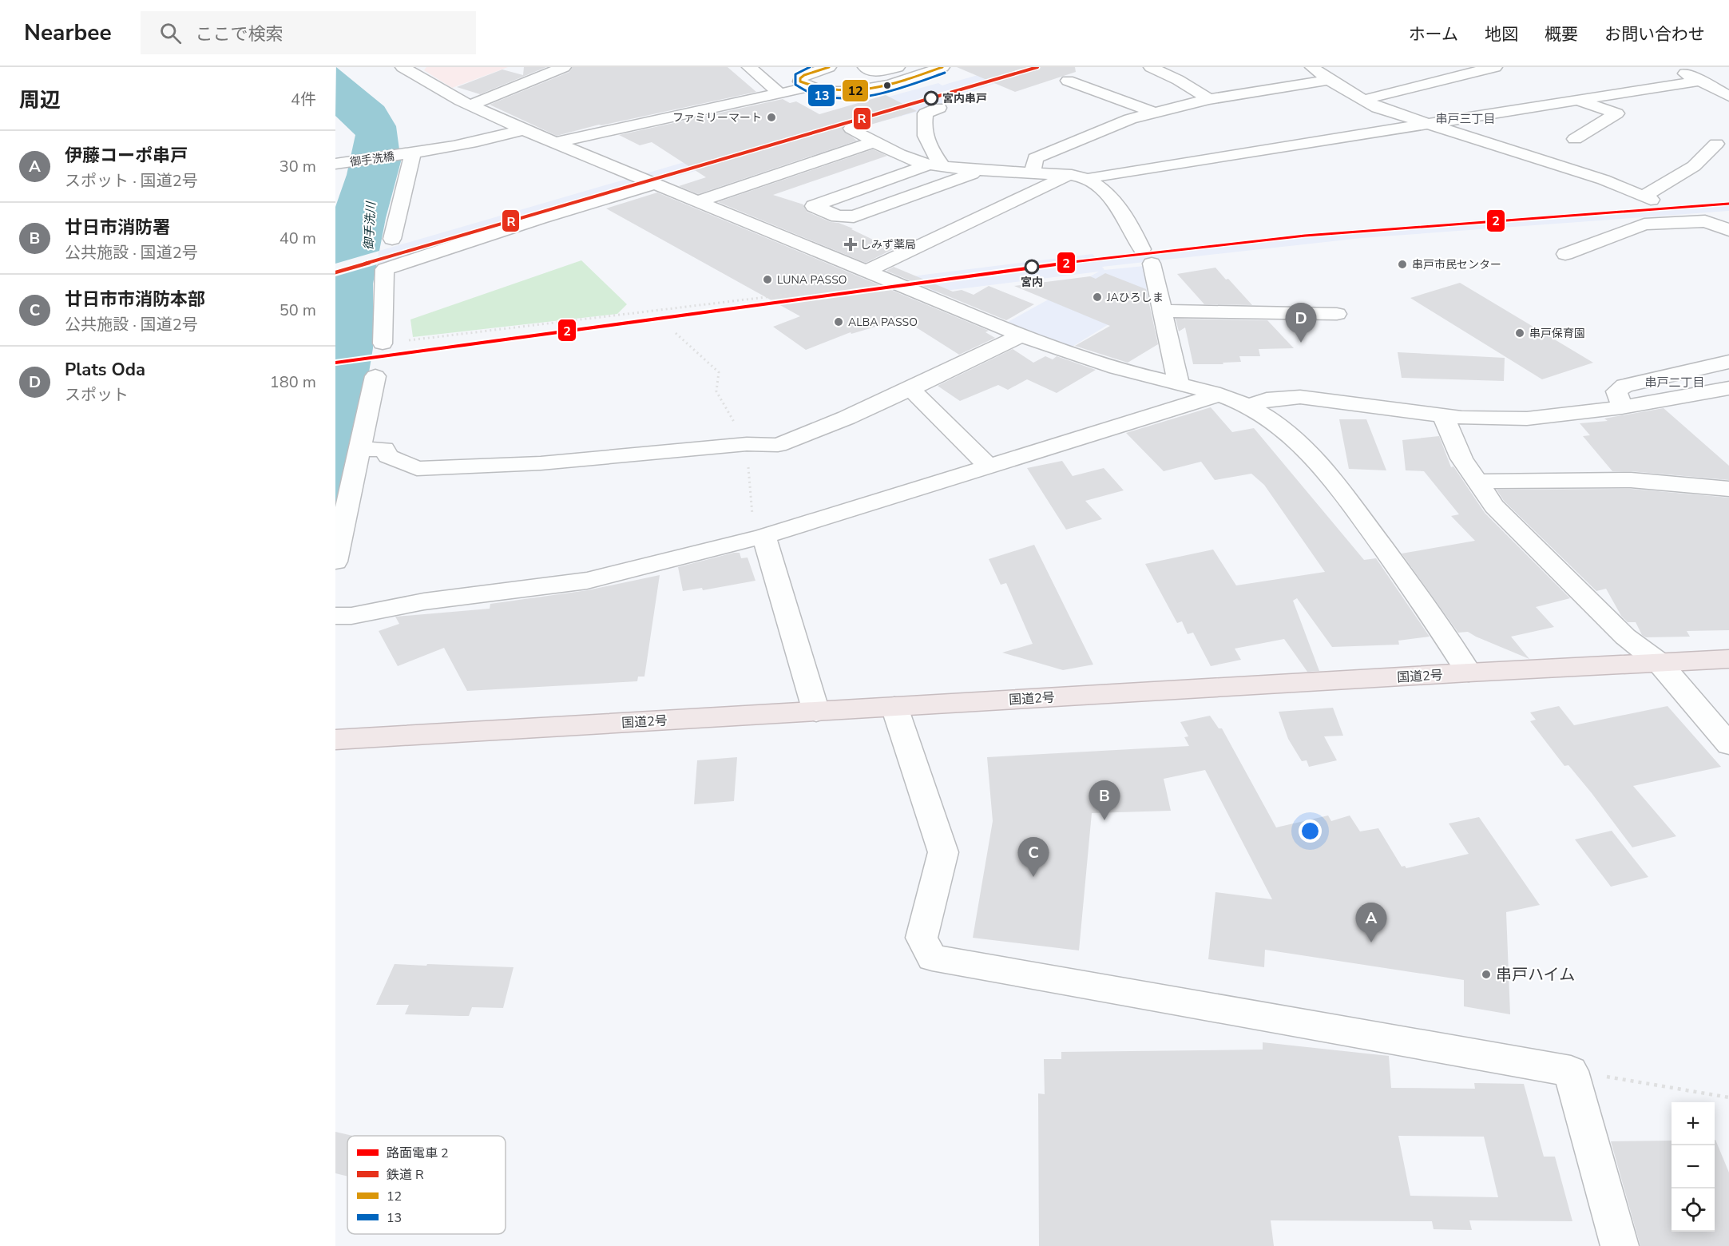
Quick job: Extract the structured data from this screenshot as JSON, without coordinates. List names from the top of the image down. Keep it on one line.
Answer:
{"streets":{"highway":["国道2号"],"street":["御手洗橋"]},"districts":["串戸三丁目","串戸二丁目"],"water":["御手洗川"],"places":{"other":["宮内串戸","ファミリーマート","串戸市民センター","宮内","LUNA PASSO","JAひろしま","ALBA PASSO","串戸保育園","串戸ハイム"],"health":["しみず薬局"]},"lines":["rail line R","transit line 12","transit line 13","tram line 2"],"legend":["路面電車 2","鉄道 R","12","13"],"page":{"header":"Nearbee","search":"ここで検索","nav":["ホーム","地図","概要","お問い合わせ"],"heading":["周辺","4件"],"list":[{"mark":"A","name":"伊藤コーポ串戸","note":"スポット · 国道2号","value":"30 m"},{"mark":"B","name":"廿日市消防署","note":"公共施設 · 国道2号","value":"40 m"},{"mark":"C","name":"廿日市市消防本部","note":"公共施設 · 国道2号","value":"50 m"},{"mark":"D","name":"Plats Oda","note":"スポット","value":"180 m"}],"pins":["D","B","C","A"],"map_buttons":["+","−"]}}
